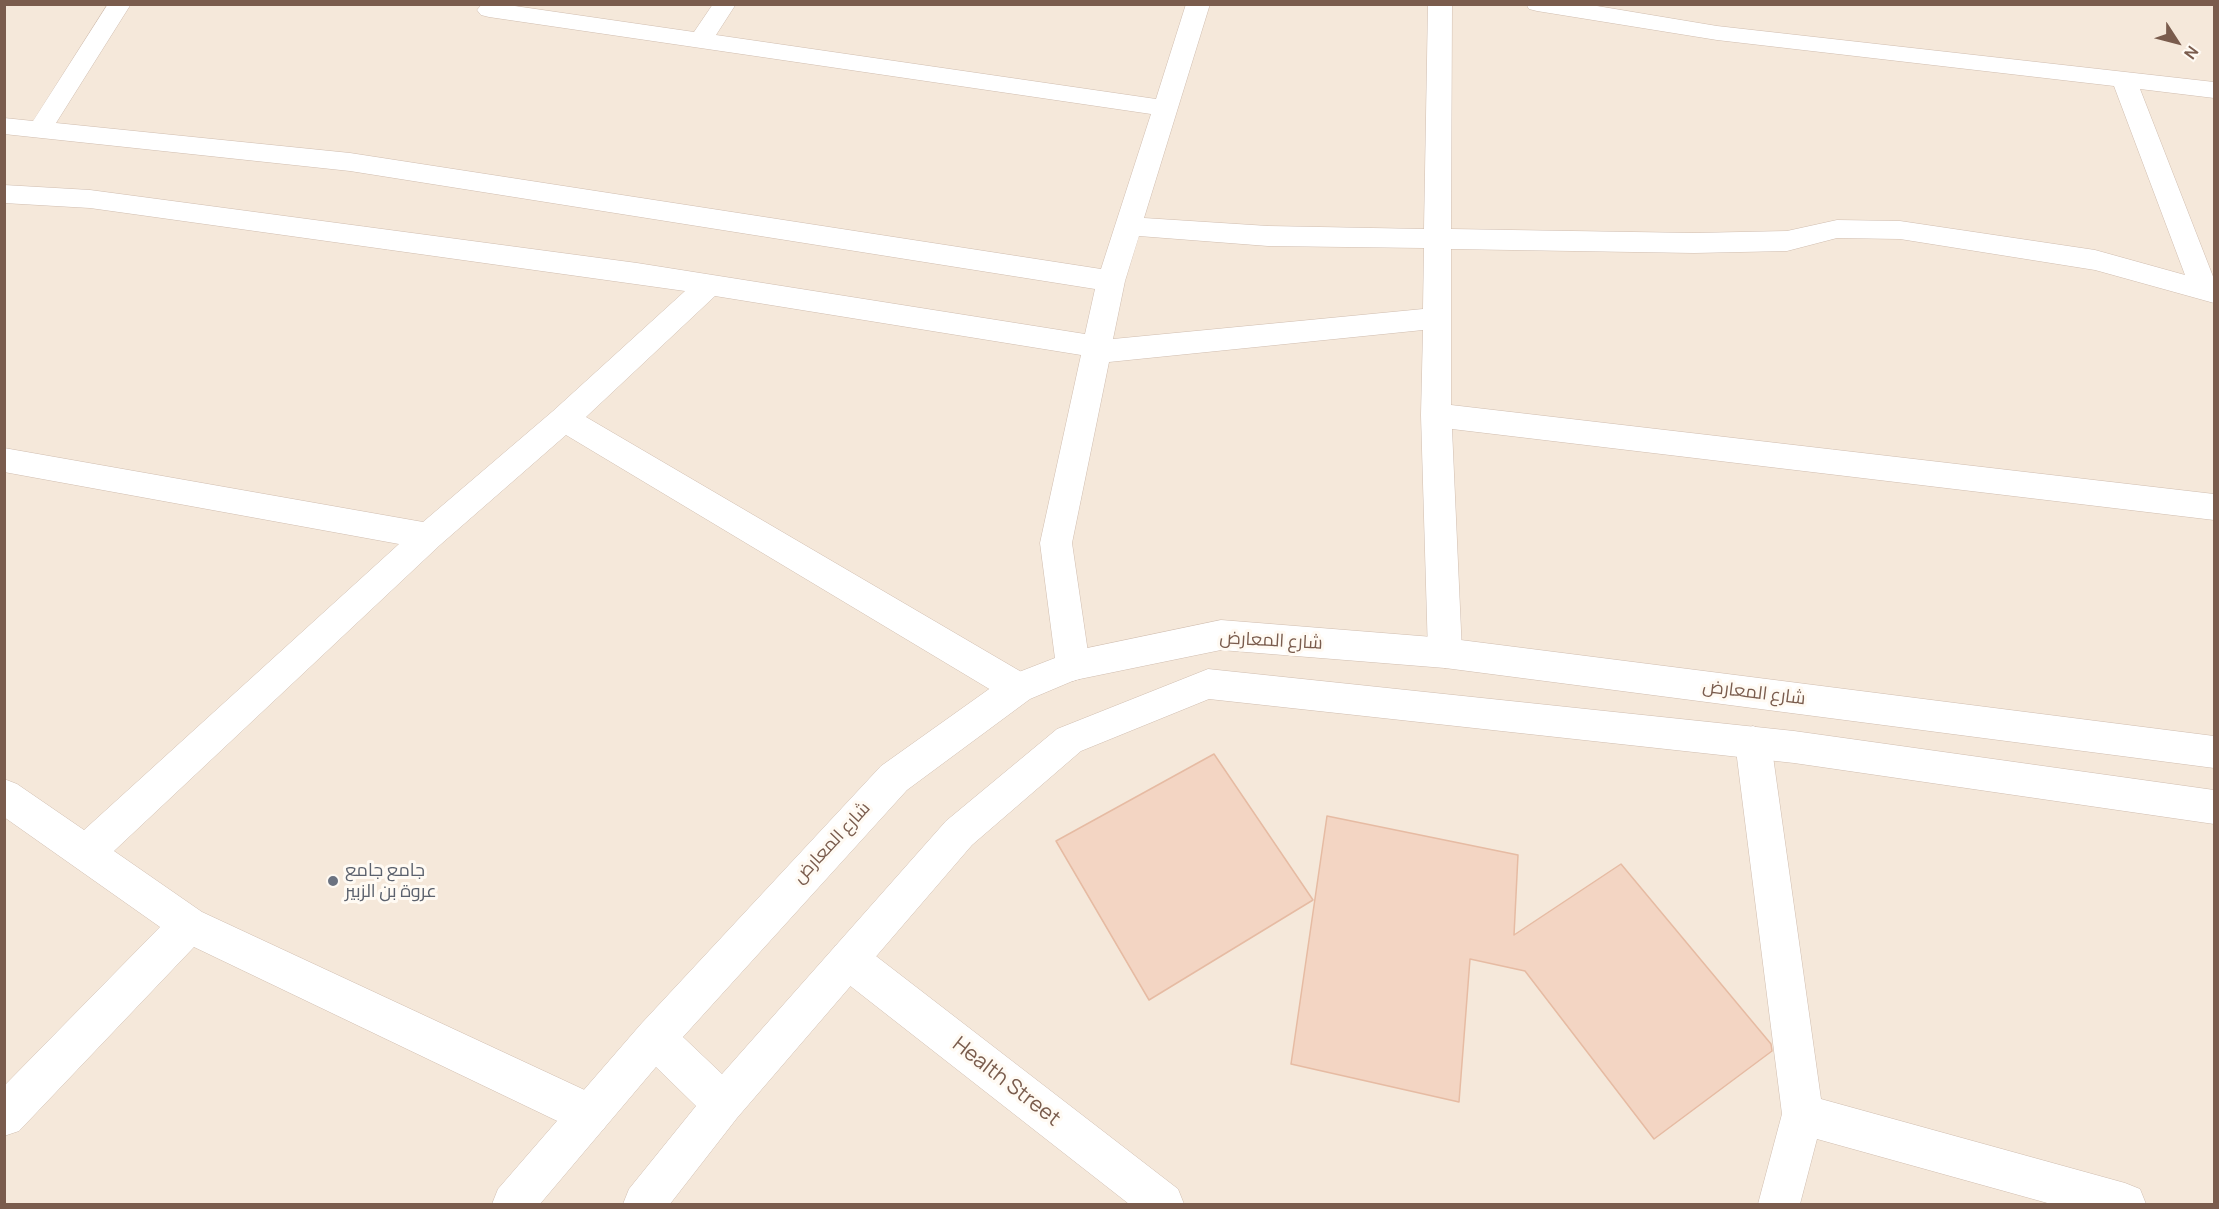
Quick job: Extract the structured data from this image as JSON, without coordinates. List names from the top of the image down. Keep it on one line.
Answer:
{"streets":{"street":["شارع المعارض","Health Street"]},"places":["جامع جامع عروة بن الزبير"],"north":"bottom right"}
